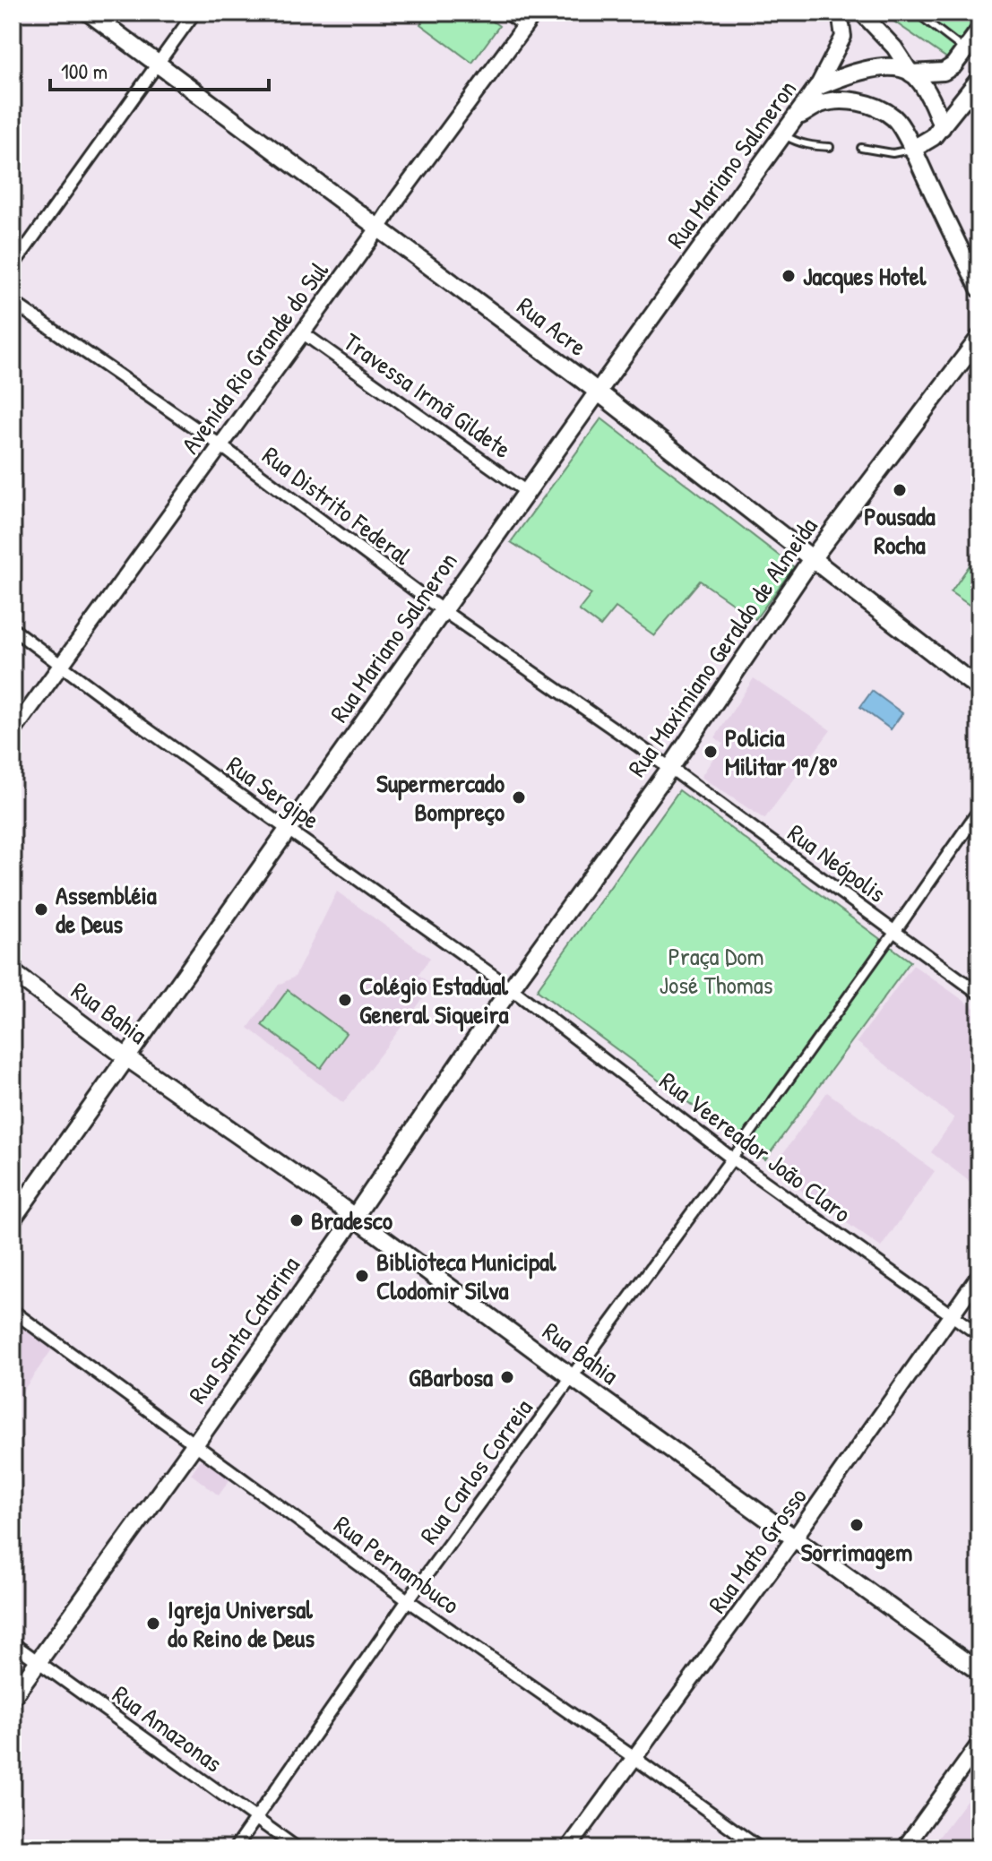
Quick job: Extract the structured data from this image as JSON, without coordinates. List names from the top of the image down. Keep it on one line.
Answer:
{"streets":{"main road":["Rua Mariano Salmeron","Rua Acre","Rua Maximiano Geraldo de Almeida","Rua Bahia","Rua Santa Catarina"],"street":["Avenida Rio Grande do Sul","Travessa Irmã Gildete","Rua Distrito Federal","Rua Sergipe","Rua Neópolis","Rua Veereador João Claro","Rua Carlos Correia","Rua Mato Grosso","Rua Pernambuco","Rua Amazonas"]},"crossings":[["Rua Mariano Salmeron","Rua Acre"],["Rua Mariano Salmeron","Travessa Irmã Gildete"],["Rua Mariano Salmeron","Rua Distrito Federal"],["Rua Mariano Salmeron","Rua Sergipe"],["Rua Mariano Salmeron","Rua Bahia"],["Rua Acre","Avenida Rio Grande do Sul"],["Rua Acre","Rua Maximiano Geraldo de Almeida"],["Avenida Rio Grande do Sul","Travessa Irmã Gildete"],["Avenida Rio Grande do Sul","Rua Distrito Federal"],["Avenida Rio Grande do Sul","Rua Sergipe"],["Rua Distrito Federal","Rua Maximiano Geraldo de Almeida"],["Rua Distrito Federal","Rua Neópolis"],["Rua Maximiano Geraldo de Almeida","Rua Sergipe"],["Rua Maximiano Geraldo de Almeida","Rua Neópolis"],["Rua Maximiano Geraldo de Almeida","Rua Veereador João Claro"],["Rua Maximiano Geraldo de Almeida","Rua Santa Catarina"],["Rua Sergipe","Rua Veereador João Claro"],["Rua Sergipe","Rua Santa Catarina"],["Rua Bahia","Rua Santa Catarina"],["Rua Bahia","Rua Carlos Correia"],["Rua Bahia","Rua Mato Grosso"],["Rua Veereador João Claro","Rua Santa Catarina"],["Rua Veereador João Claro","Rua Carlos Correia"],["Rua Veereador João Claro","Rua Mato Grosso"],["Rua Santa Catarina","Rua Pernambuco"],["Rua Santa Catarina","Rua Amazonas"],["Rua Carlos Correia","Rua Pernambuco"],["Rua Carlos Correia","Rua Amazonas"],["Rua Mato Grosso","Rua Pernambuco"]],"parks":["Praça Dom José Thomas"],"places":["Jacques Hotel","Pousada Rocha","Policia Militar 1ª/8º","Supermercado Bompreço","Assembléia de Deus","Colégio Estadual General Siqueira","Bradesco","Biblioteca Municipal Clodomir Silva","GBarbosa","Sorrimagem","Igreja Universal do Reino de Deus"],"scale_bar":"100 m"}
